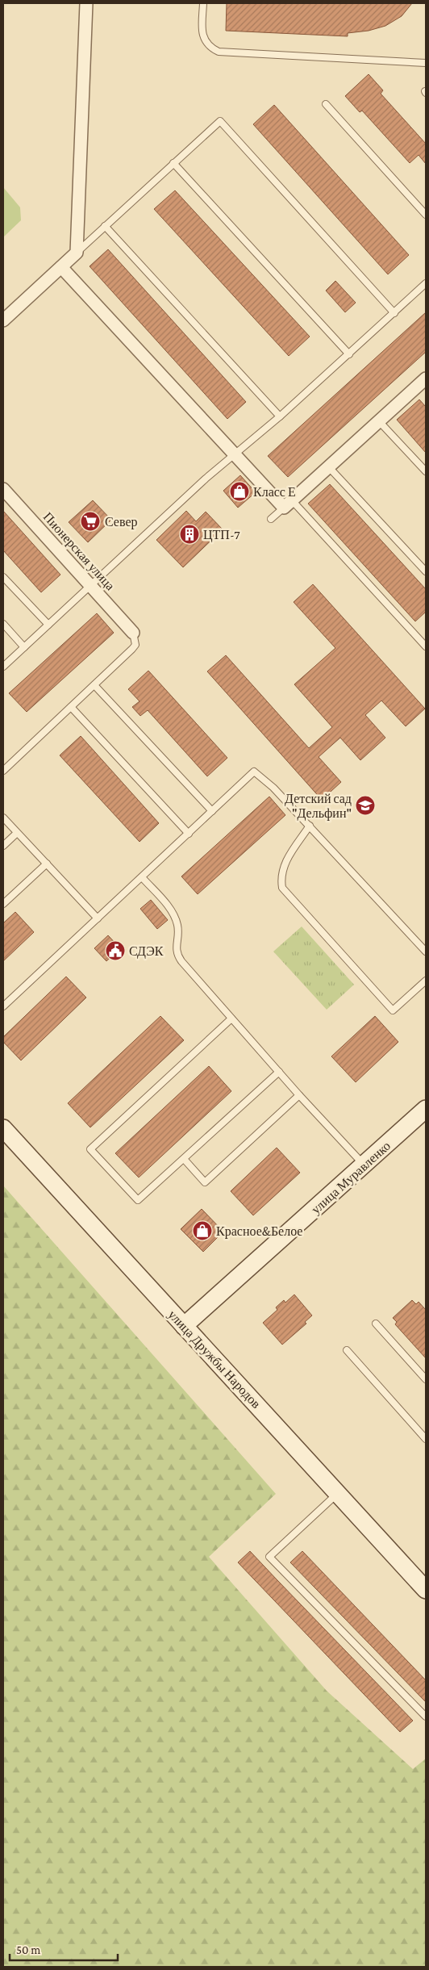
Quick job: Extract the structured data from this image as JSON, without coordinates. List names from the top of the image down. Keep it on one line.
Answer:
{"streets":{"street":["Пионерская улица","улица Муравленко","улица Дружбы Народов"]},"crossings":[["улица Муравленко","улица Дружбы Народов"]],"places":{"shop":["Класс Е","Красное&Белое"],"supermarket":["Север"],"building":["ЦТП-7"],"school or university":["Детский сад \"Дельфин\""],"public building":["СДЭК"]},"scale_bar":"50 m"}
